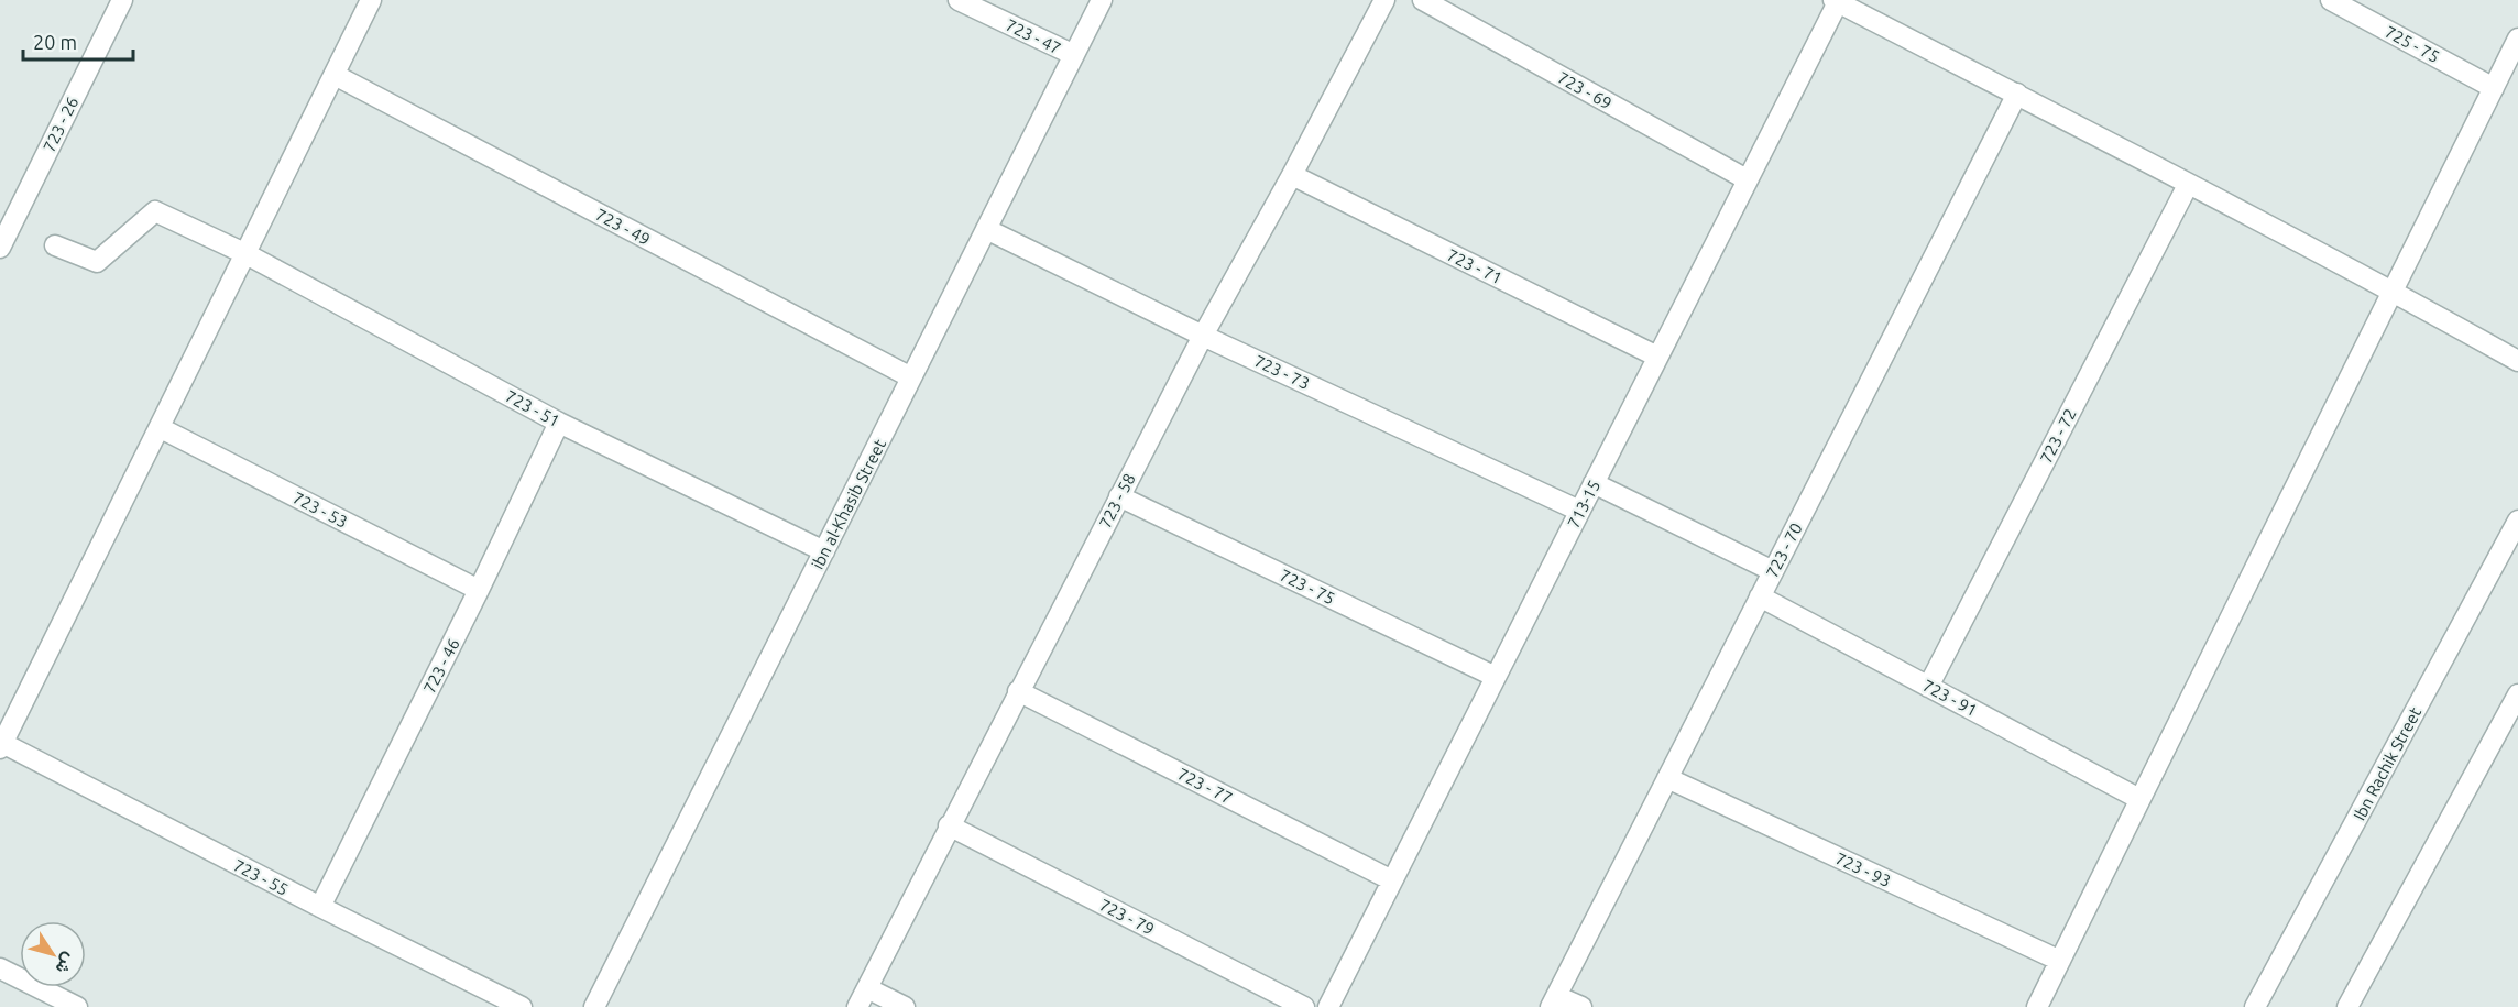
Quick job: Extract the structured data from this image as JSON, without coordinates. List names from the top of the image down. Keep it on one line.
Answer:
{"streets":{"street":["723 - 47","725 - 75","723 - 69","723 - 26","723 - 49","723 - 71","723 - 73","723 - 51","723 - 72","723 - 58","ibn al-Khasib Street","713-15","723 - 53","723 - 70","723 - 75","723 - 46","723 - 91","Ibn Rachik Street","723 - 77","723 - 93","723 - 55","723 - 79"]},"crossings":[["723 - 47","ibn al-Khasib Street"],["723 - 69","713-15"],["723 - 49","ibn al-Khasib Street"],["723 - 71","723 - 58"],["723 - 71","713-15"],["723 - 73","723 - 58"],["723 - 73","ibn al-Khasib Street"],["723 - 73","713-15"],["723 - 51","ibn al-Khasib Street"],["723 - 51","723 - 46"],["723 - 72","723 - 91"],["723 - 58","723 - 75"],["723 - 58","723 - 77"],["723 - 58","723 - 79"],["713-15","723 - 75"],["713-15","723 - 77"],["723 - 53","723 - 46"],["723 - 70","723 - 91"],["723 - 70","723 - 93"],["723 - 46","723 - 55"]],"scale_bar":"20 m","north":"bottom right"}
